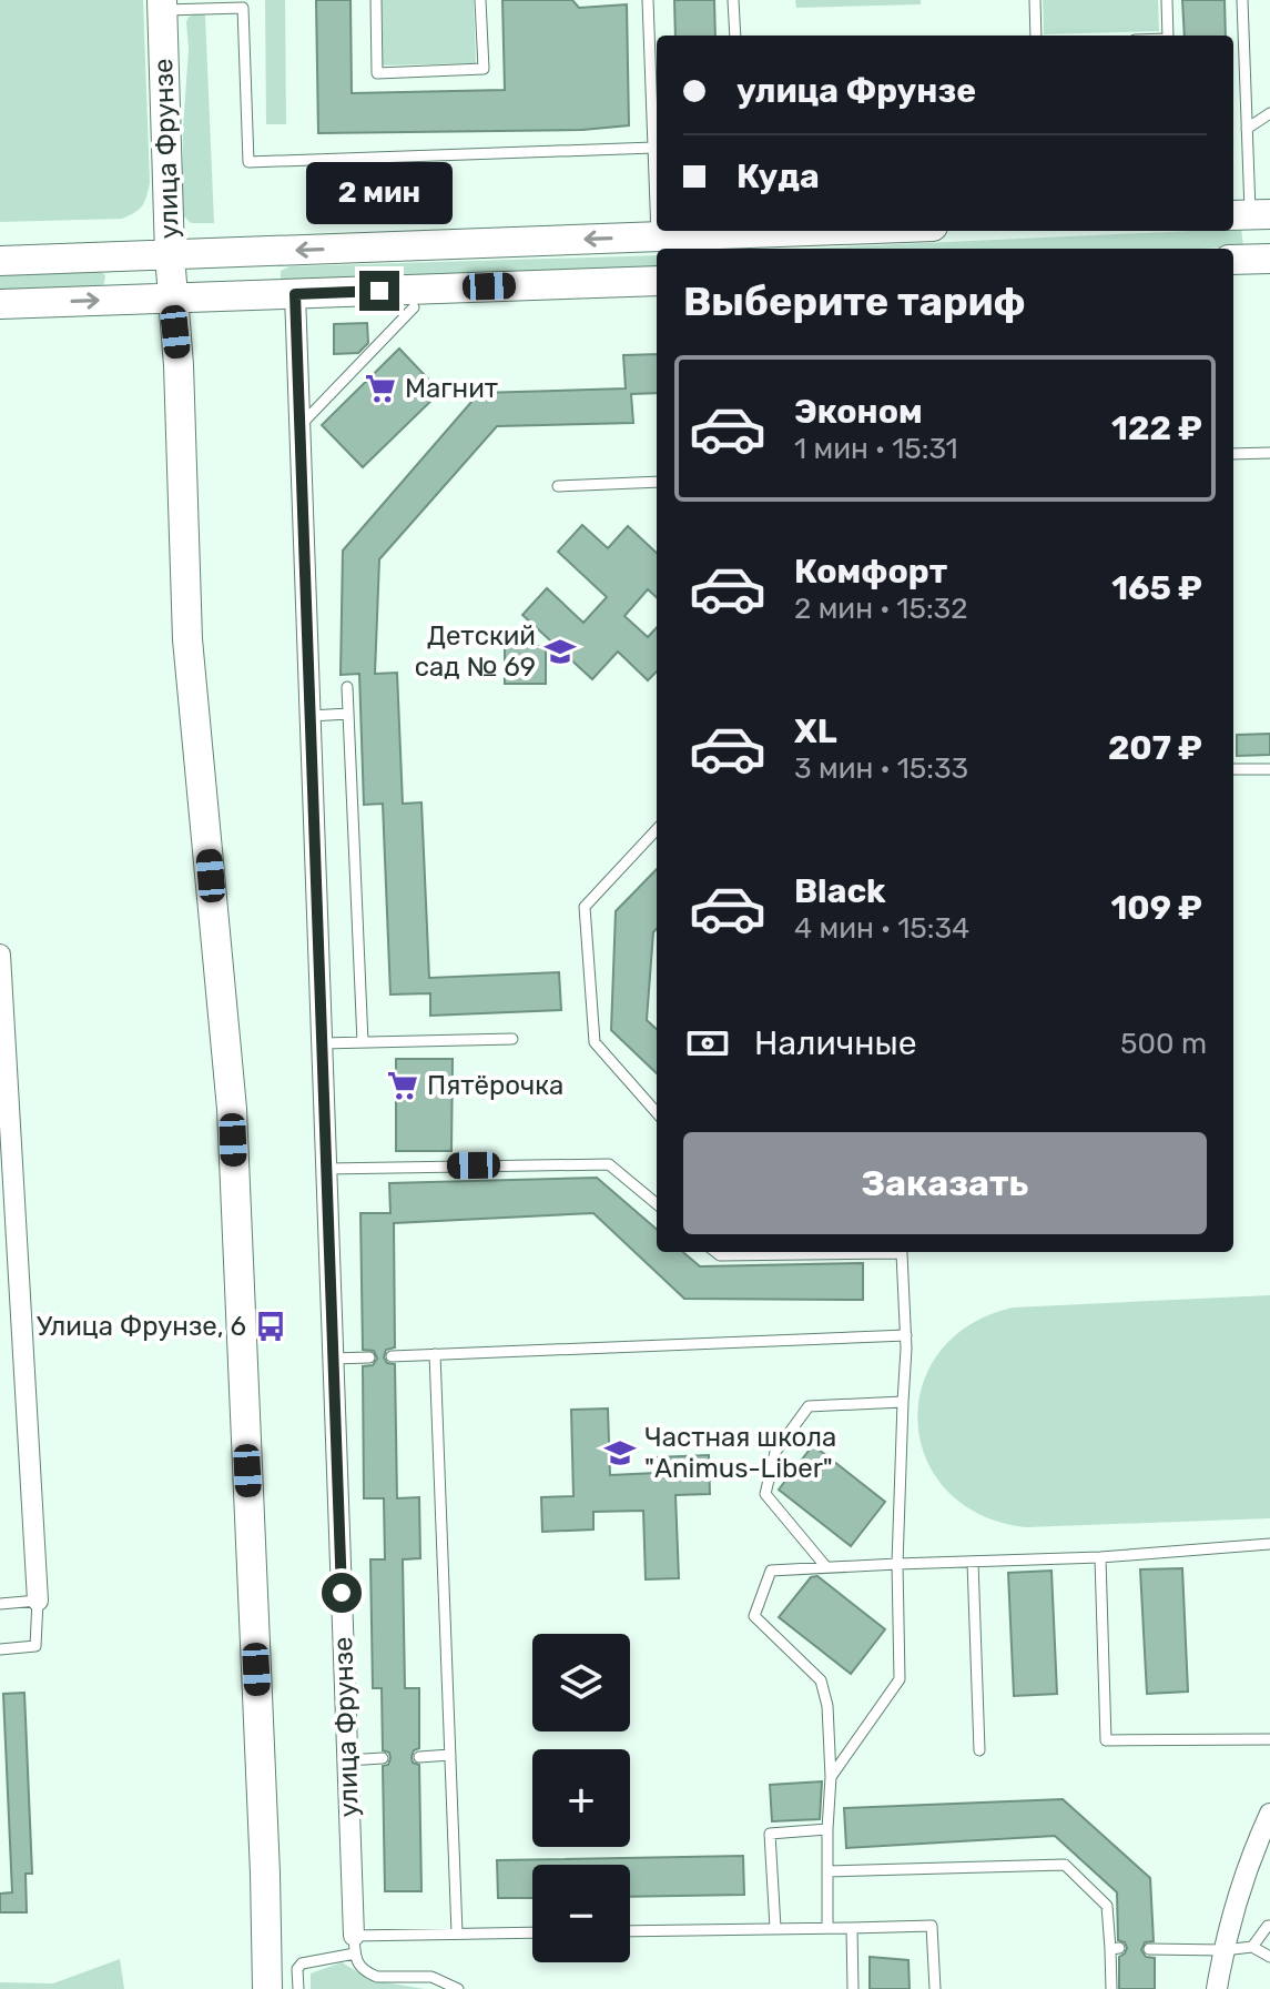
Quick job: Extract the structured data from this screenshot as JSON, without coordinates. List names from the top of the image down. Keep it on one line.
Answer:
{"streets":{"main road":["улица Фрунзе"]},"places":{"supermarket":["Магнит","Пятёрочка"],"school or university":["Детский сад № 69","Частная школа \"Animus-Liber\""],"bus stop":["Улица Фрунзе, 6"]},"page":{"banner":["улица Фрунзе","Куда"],"bubble":"2 мин","heading":"Выберите тариф","list":[{"name":"Эконом","note":"1 мин · 15:31","value":"122 ₽"},{"name":"Комфорт","note":"2 мин · 15:32","value":"165 ₽"},{"name":"XL","note":"3 мин · 15:33","value":"207 ₽"},{"name":"Black","note":"4 мин · 15:34","value":"109 ₽"}],"pay":["Наличные","500 m"],"buttons":"Заказать","map_buttons":["+","−"]}}
